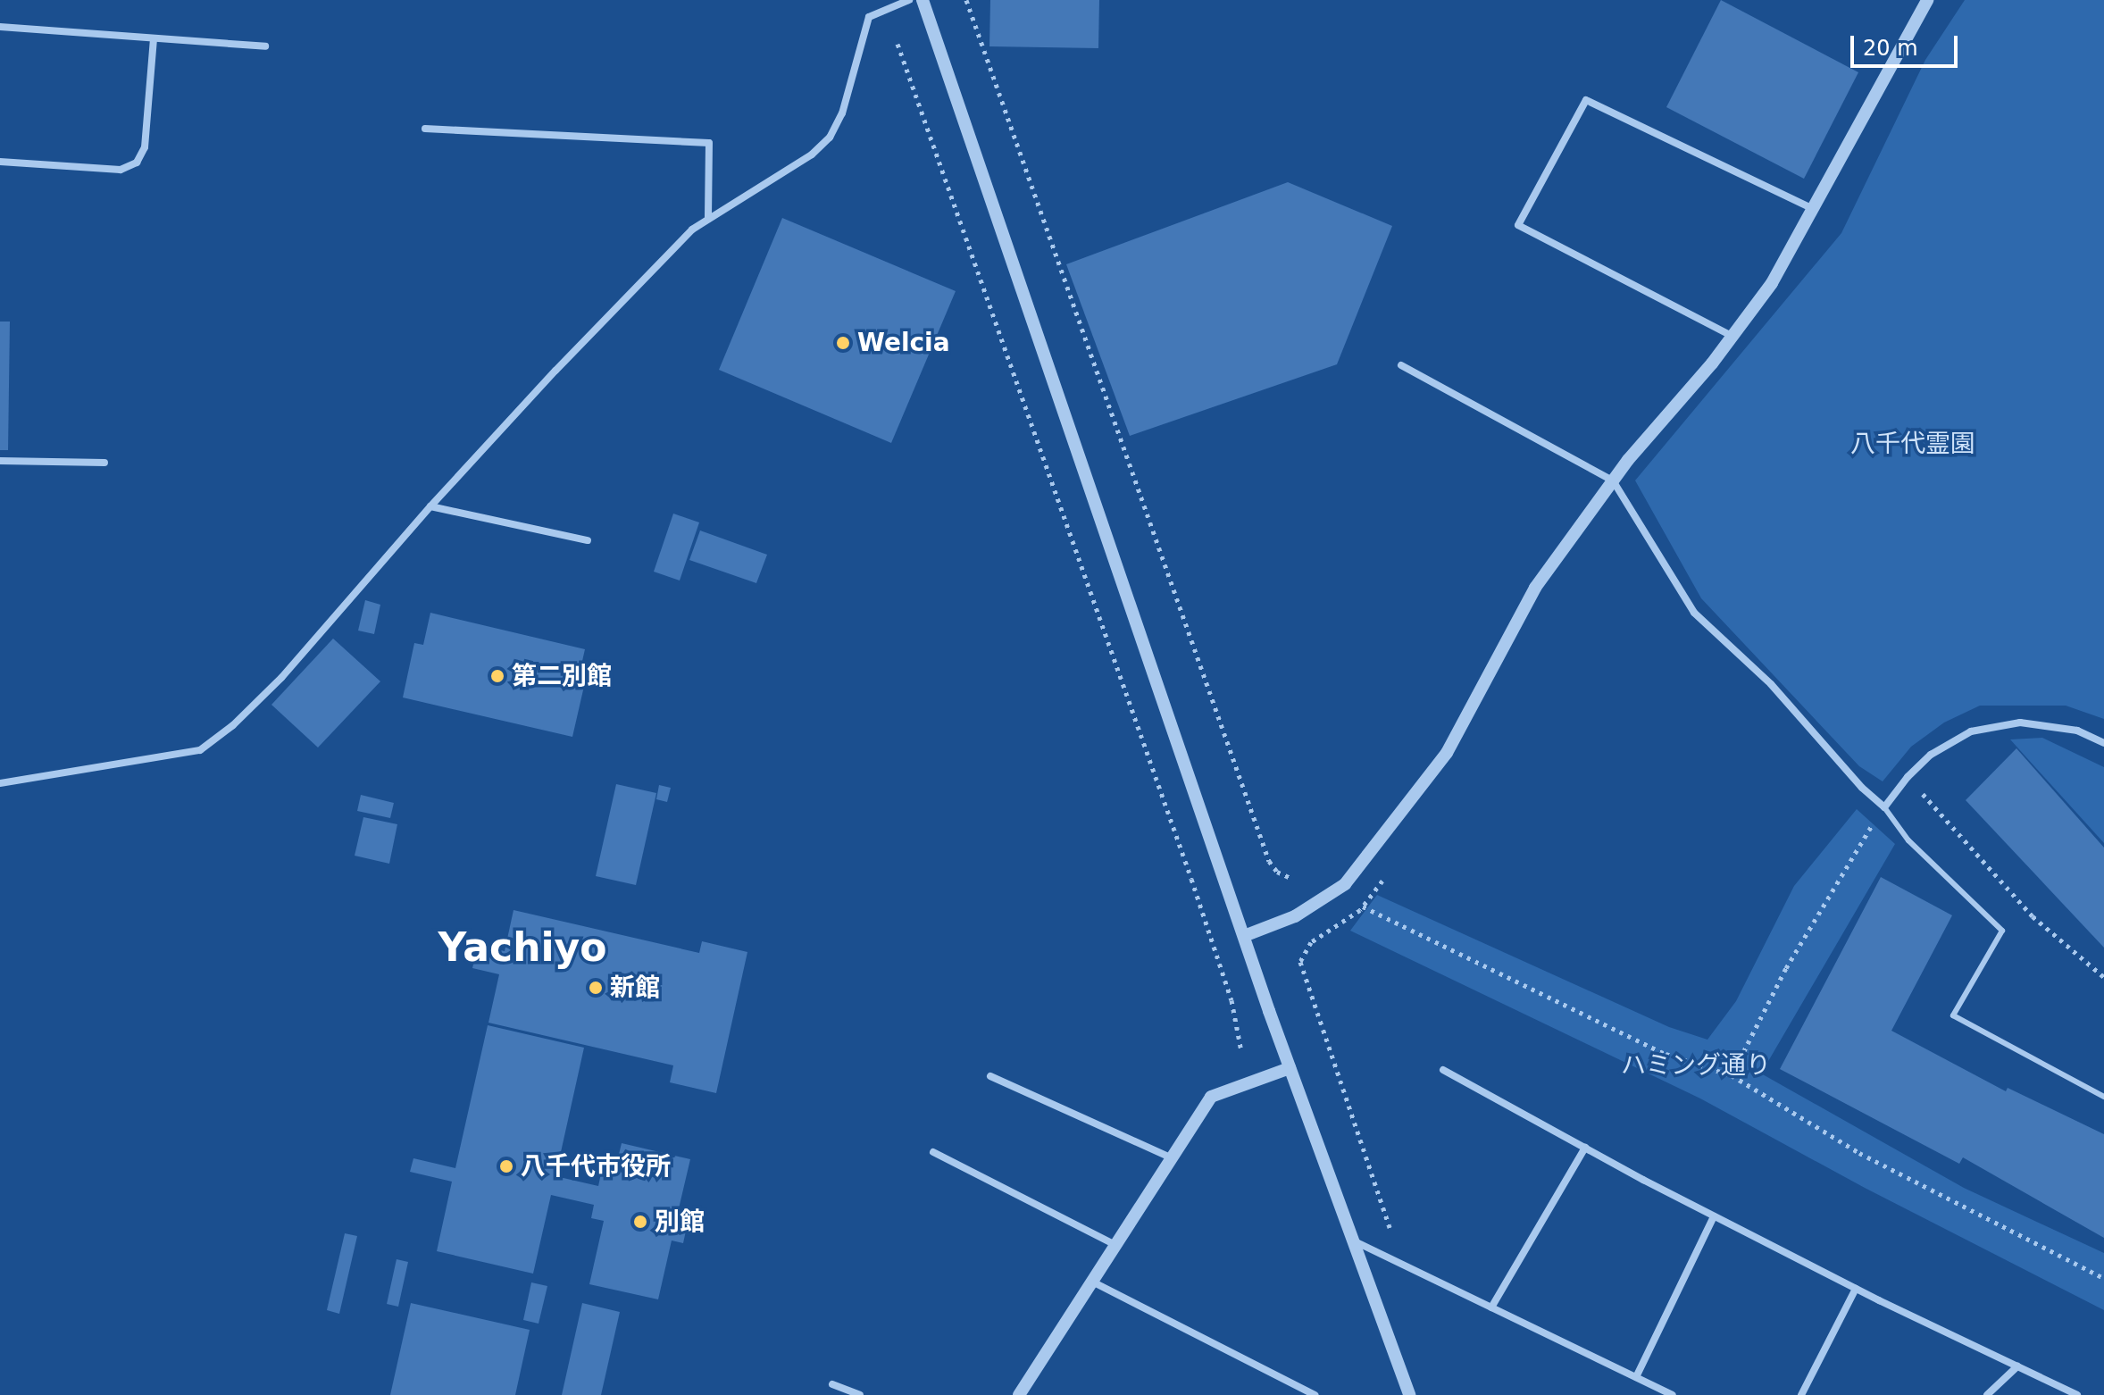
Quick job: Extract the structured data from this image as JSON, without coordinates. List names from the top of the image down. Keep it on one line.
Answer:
{"districts":["Yachiyo"],"parks":["八千代霊園","ハミング通り"],"places":["Welcia","第二別館","新館","八千代市役所","別館"],"scale_bar":"20 m"}
